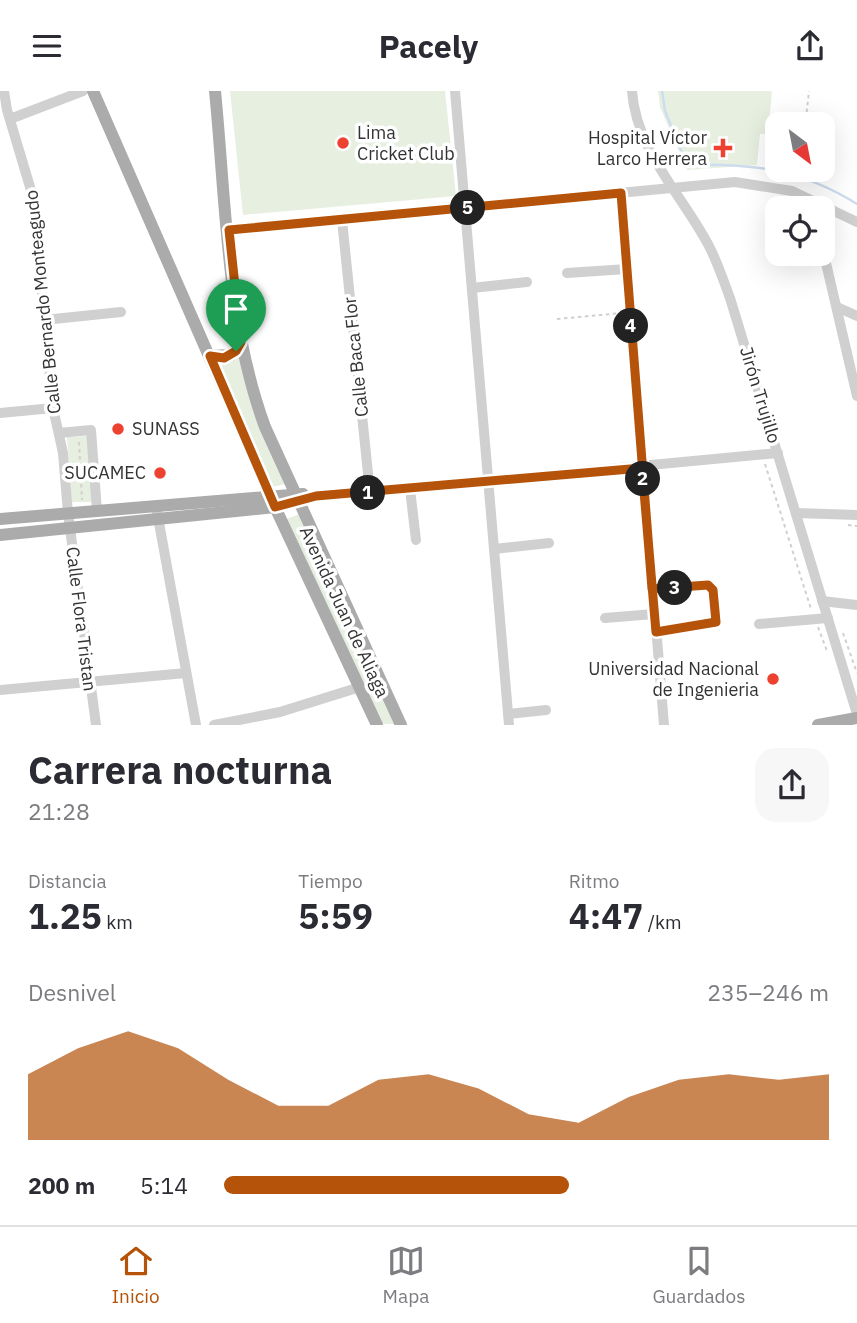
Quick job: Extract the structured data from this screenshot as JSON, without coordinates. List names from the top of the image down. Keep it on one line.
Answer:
{"streets":{"main road":["Avenida Juan de Aliaga"],"street":["Calle Bernardo Monteagudo","Calle Baca Flor","Jirón Trujillo","Calle Flora Tristan"]},"crossings":[["Calle Bernardo Monteagudo","Calle Flora Tristan"]],"places":{"other":["Lima Cricket Club","SUNASS","SUCAMEC","Universidad Nacional de Ingenieria"],"health":["Hospital Víctor Larco Herrera"]},"north":"bottom right","page":{"header":"Pacely","pins":["5","4","2","1","3"],"heading":["Carrera nocturna","21:28"],"stats":[["Distancia","1.25 km"],["Tiempo","5:59"],["Ritmo","4:47 /km"]],"chart":["Desnivel","235–246 m"],"list":[{"name":"200 m","note":"5:14"}],"tabs":["Inicio","Mapa","Guardados"]}}
